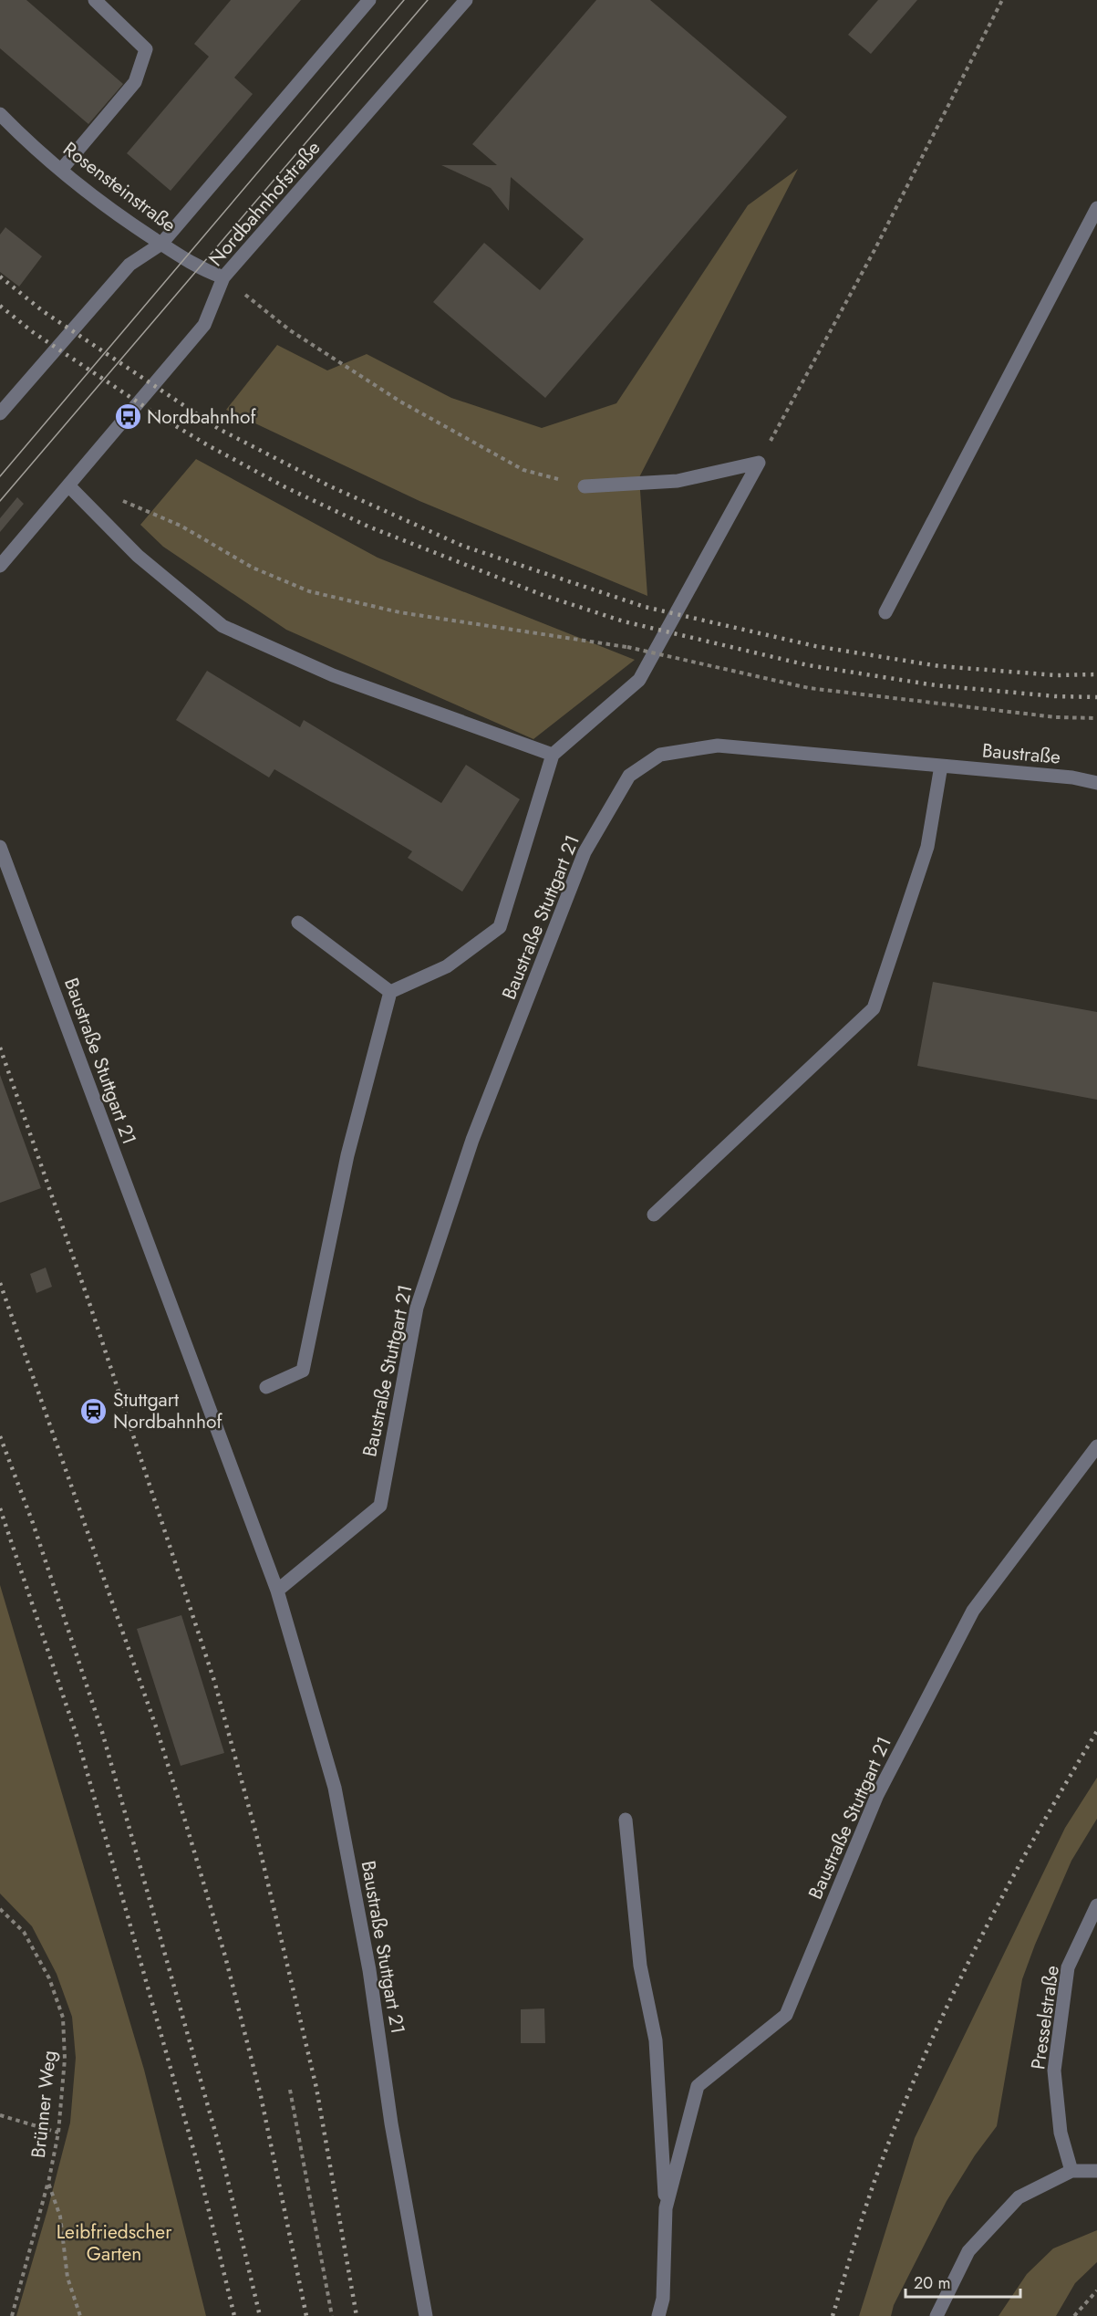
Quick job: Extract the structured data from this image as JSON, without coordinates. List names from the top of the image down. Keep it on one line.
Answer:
{"streets":{"street":["Rosensteinstraße","Nordbahnhofstraße","Baustraße","Baustraße Stuttgart 21","Presselstraße"],"path":["Brünner Weg"]},"crossings":[["Rosensteinstraße","Nordbahnhofstraße"],["Baustraße","Baustraße Stuttgart 21"]],"parks":["Leibfriedscher Garten"],"places":{"bus stop":["Nordbahnhof"],"station":["Stuttgart Nordbahnhof"]},"scale_bar":"20 m"}
